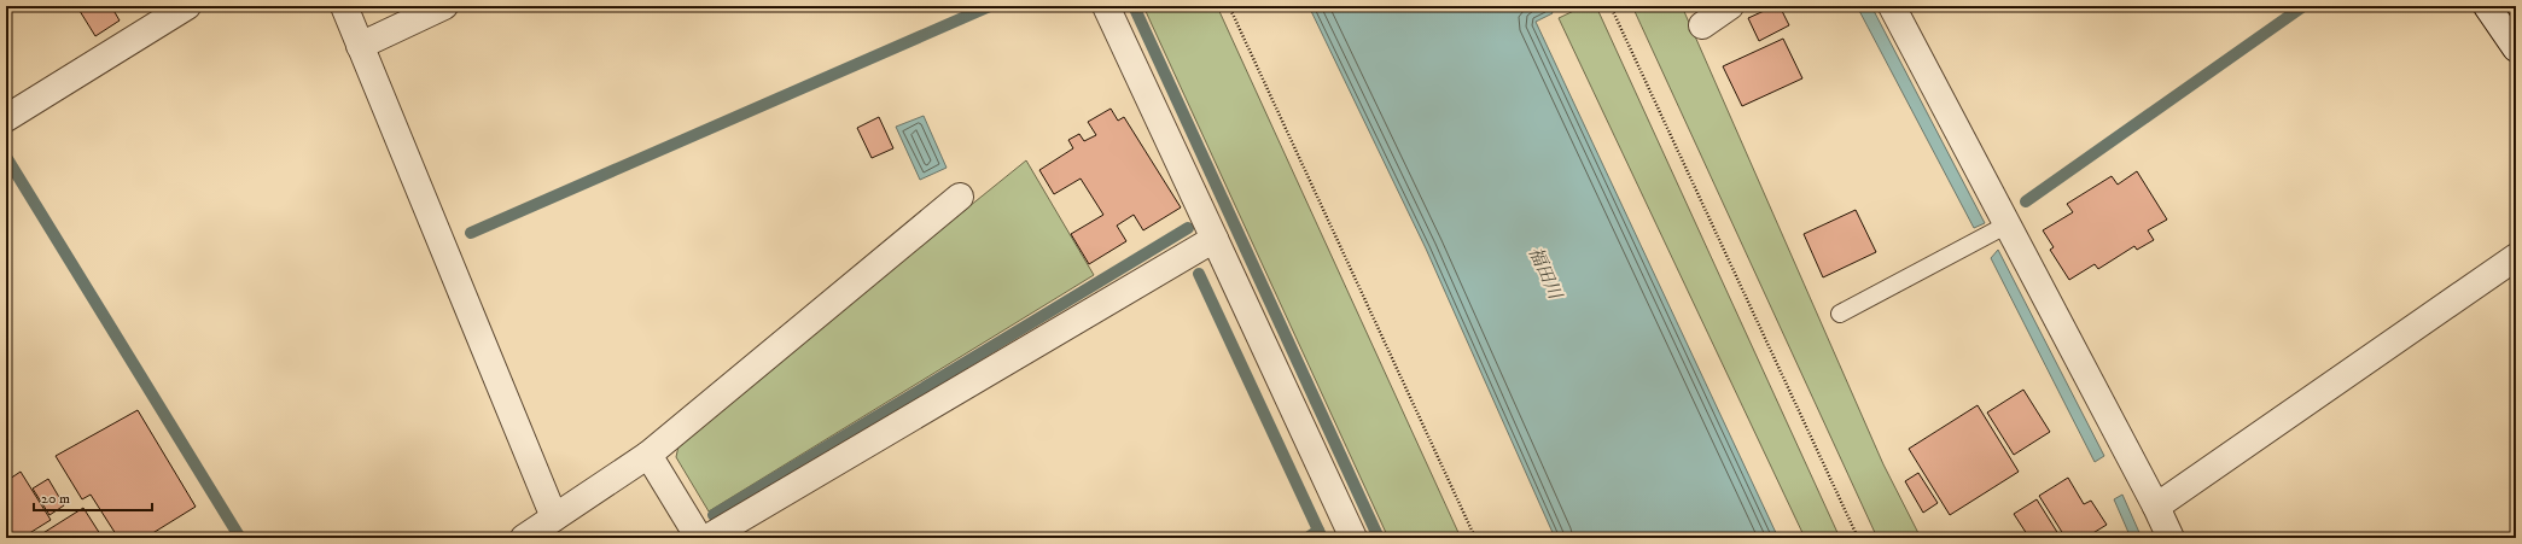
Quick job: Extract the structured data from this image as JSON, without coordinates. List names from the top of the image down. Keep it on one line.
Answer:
{"water":["福田川"],"scale_bar":"20 m"}
